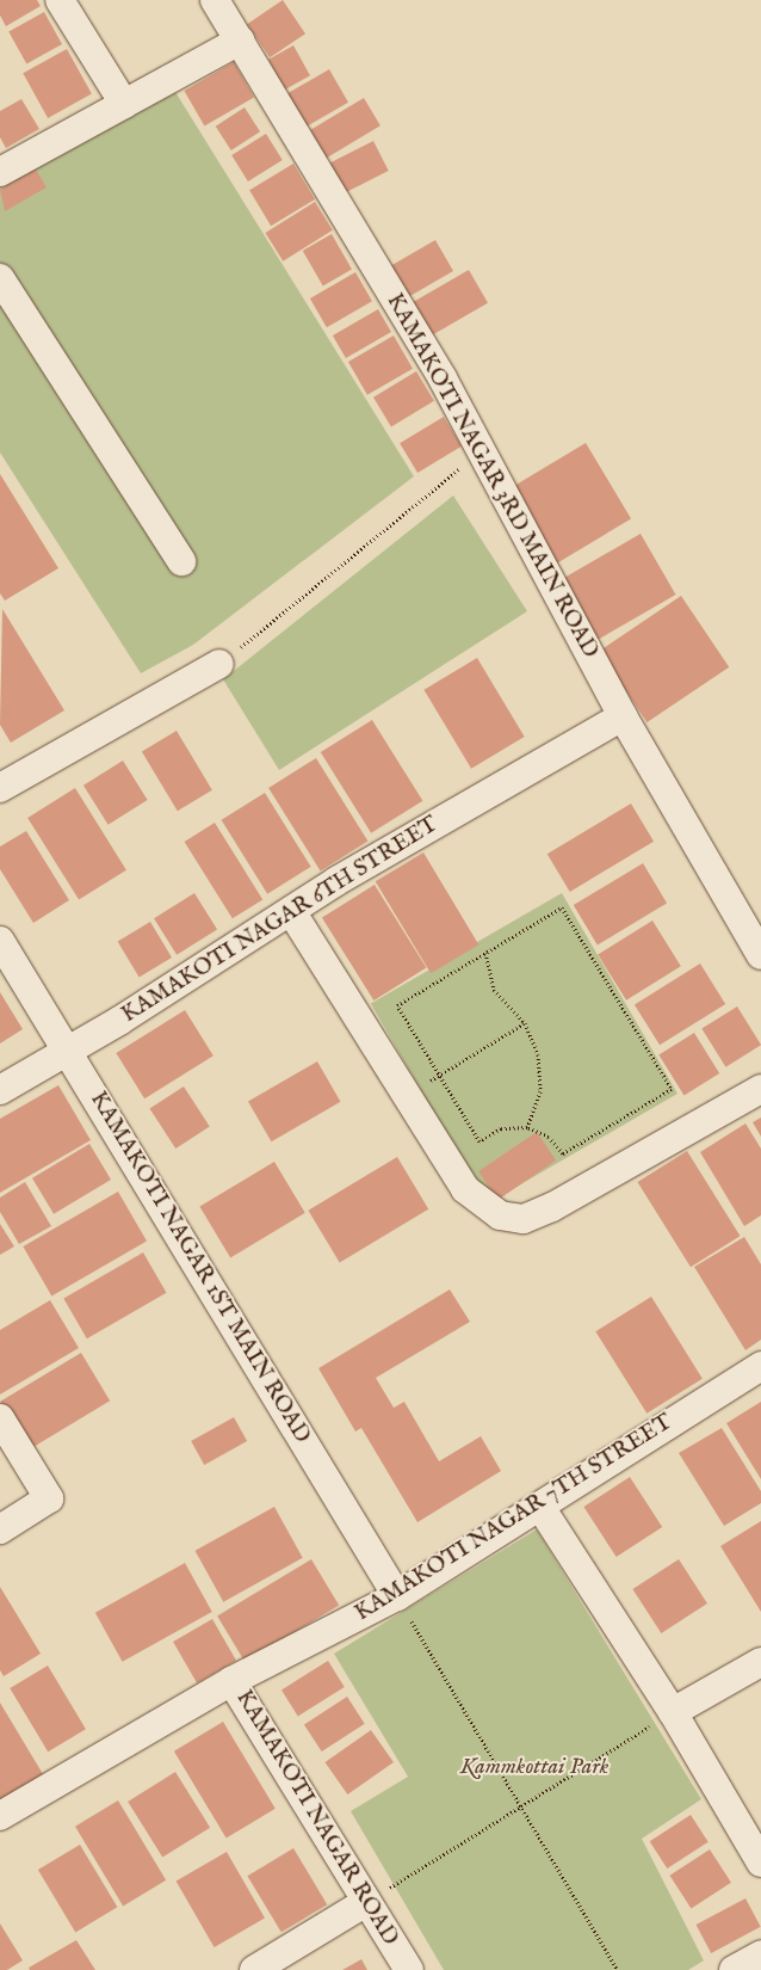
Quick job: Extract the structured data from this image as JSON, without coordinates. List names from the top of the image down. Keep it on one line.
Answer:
{"streets":{"street":["KAMAKOTI NAGAR 3RD MAIN ROAD","KAMAKOTI NAGAR 6TH STREET","KAMAKOTI NAGAR 1ST MAIN ROAD","KAMAKOTI NAGAR 7TH STREET","KAMAKOTI NAGAR ROAD"]},"crossings":[["KAMAKOTI NAGAR 3RD MAIN ROAD","KAMAKOTI NAGAR 6TH STREET"],["KAMAKOTI NAGAR 6TH STREET","KAMAKOTI NAGAR 1ST MAIN ROAD"],["KAMAKOTI NAGAR 1ST MAIN ROAD","KAMAKOTI NAGAR 7TH STREET"],["KAMAKOTI NAGAR 7TH STREET","KAMAKOTI NAGAR ROAD"]],"parks":["Kammkottai Park"]}
